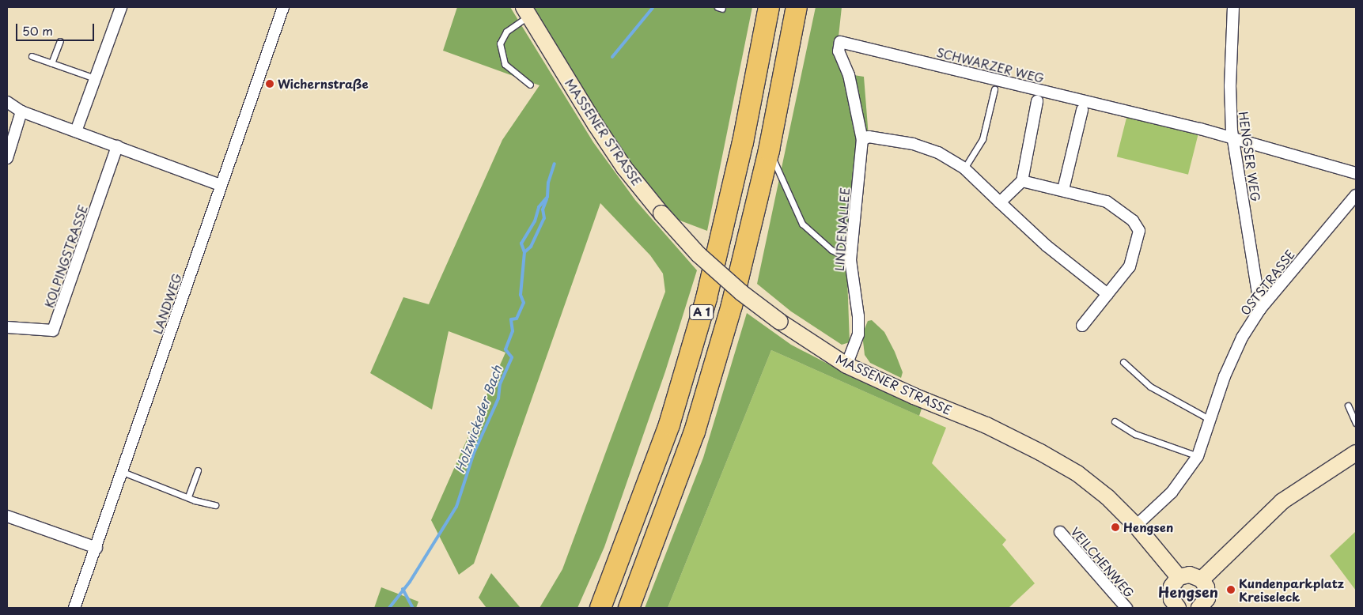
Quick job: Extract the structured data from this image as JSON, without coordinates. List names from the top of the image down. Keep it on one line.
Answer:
{"streets":{"highway":["A 1"],"main road":["MASSENER STRASSE"],"street":["SCHWARZER WEG","HENGSER WEG","LINDENALLEE","KOLPINGSTRASSE","OSTSTRASSE","LANDWEG","VEILCHENWEG"]},"crossings":[["SCHWARZER WEG","HENGSER WEG"],["SCHWARZER WEG","LINDENALLEE"],["MASSENER STRASSE","LINDENALLEE"],["MASSENER STRASSE","OSTSTRASSE"],["HENGSER WEG","OSTSTRASSE"]],"districts":["Hengsen"],"water":["Holzwickeder Bach"],"places":["Wichernstraße","Hengsen","Kundenparkplatz Kreiseleck"],"scale_bar":"50 m"}
